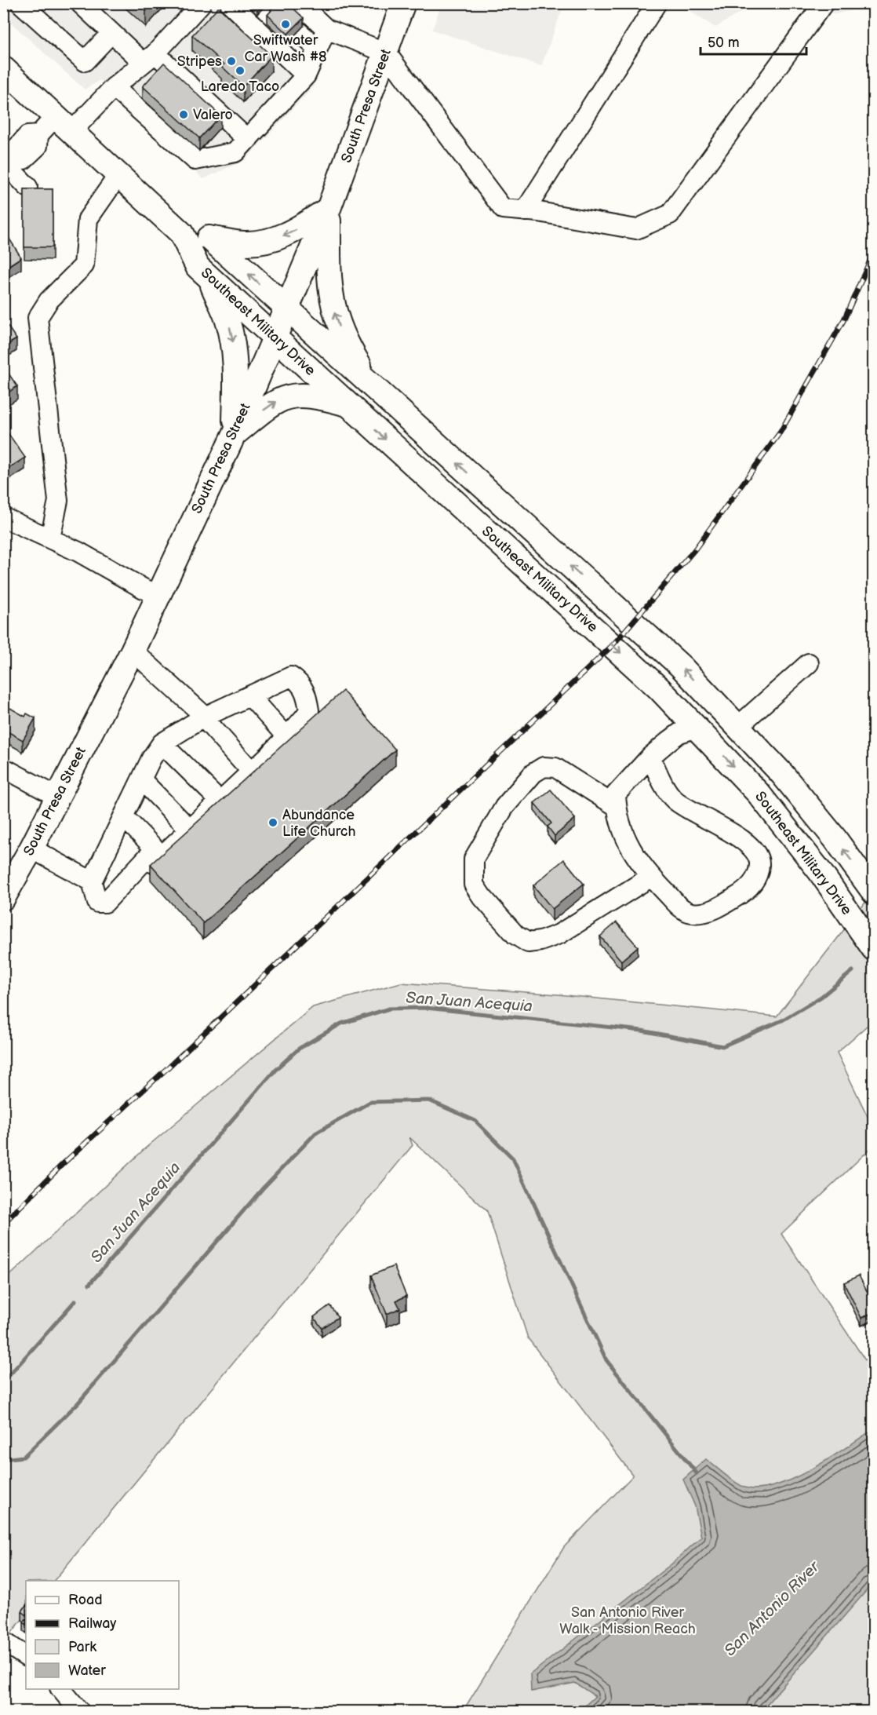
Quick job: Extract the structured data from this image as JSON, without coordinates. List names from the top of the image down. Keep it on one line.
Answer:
{"streets":{"main road":["South Presa Street","Southeast Military Drive"]},"crossings":[["South Presa Street","Southeast Military Drive"]],"water":["San Juan Acequia","San Antonio River"],"parks":["San Antonio River Walk - Mission Reach"],"places":["Swiftwater Car Wash #8","Stripes","Laredo Taco","Valero","Abundance Life Church"],"legend":["Road","Railway","Park","Water"],"scale_bar":"50 m"}
